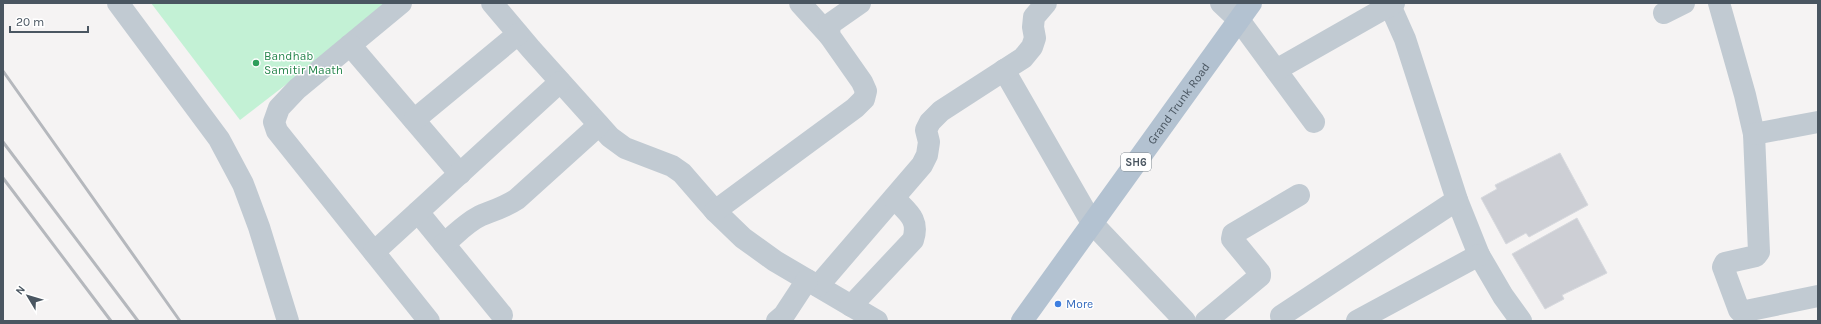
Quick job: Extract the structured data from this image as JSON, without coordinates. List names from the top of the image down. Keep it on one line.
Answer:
{"streets":{"main road":["Grand Trunk Road","SH6"]},"places":["Bandhab Samitir Maath","More"],"scale_bar":"20 m","north":"top left"}
